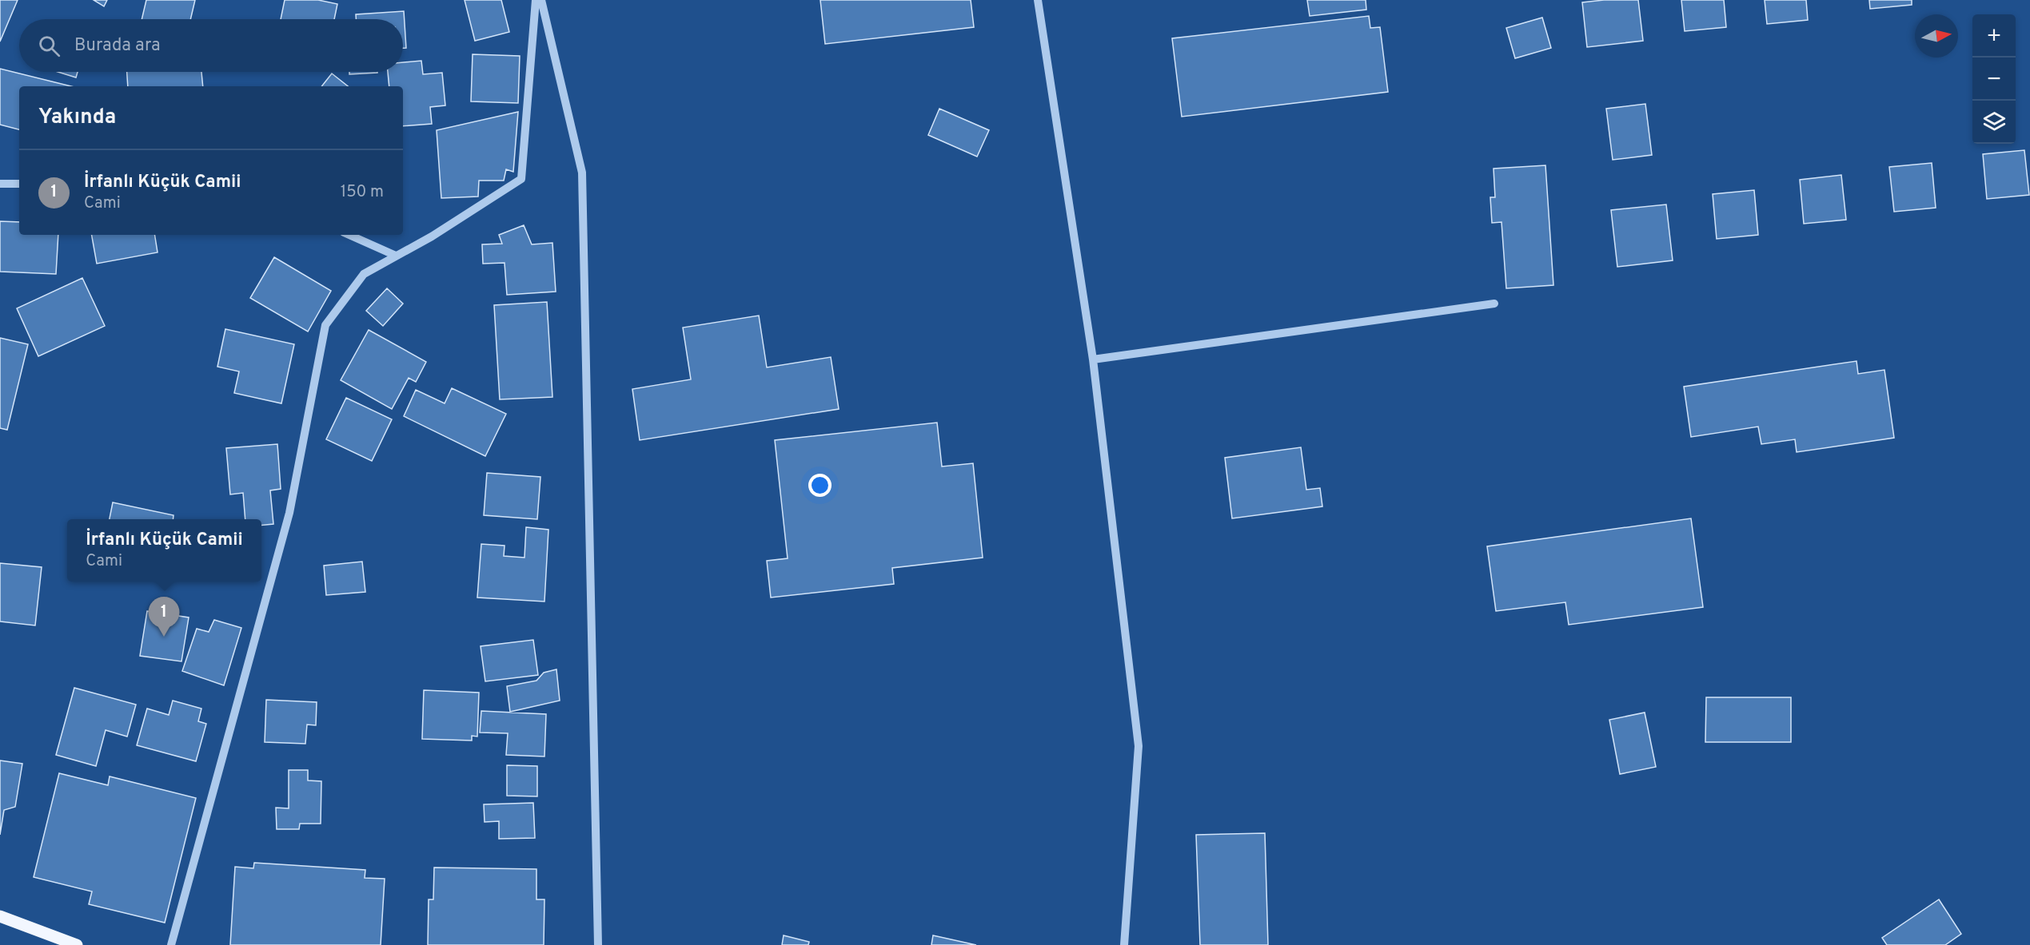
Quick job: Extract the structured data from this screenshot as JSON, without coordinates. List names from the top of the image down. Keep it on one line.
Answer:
{"north":"right","page":{"map_buttons":["+","−"],"search":"Burada ara","heading":"Yakında","list":[{"mark":"1","name":"İrfanlı Küçük Camii","note":"Cami","value":"150 m"}],"popup":["İrfanlı Küçük Camii","Cami"],"pins":"1"}}
